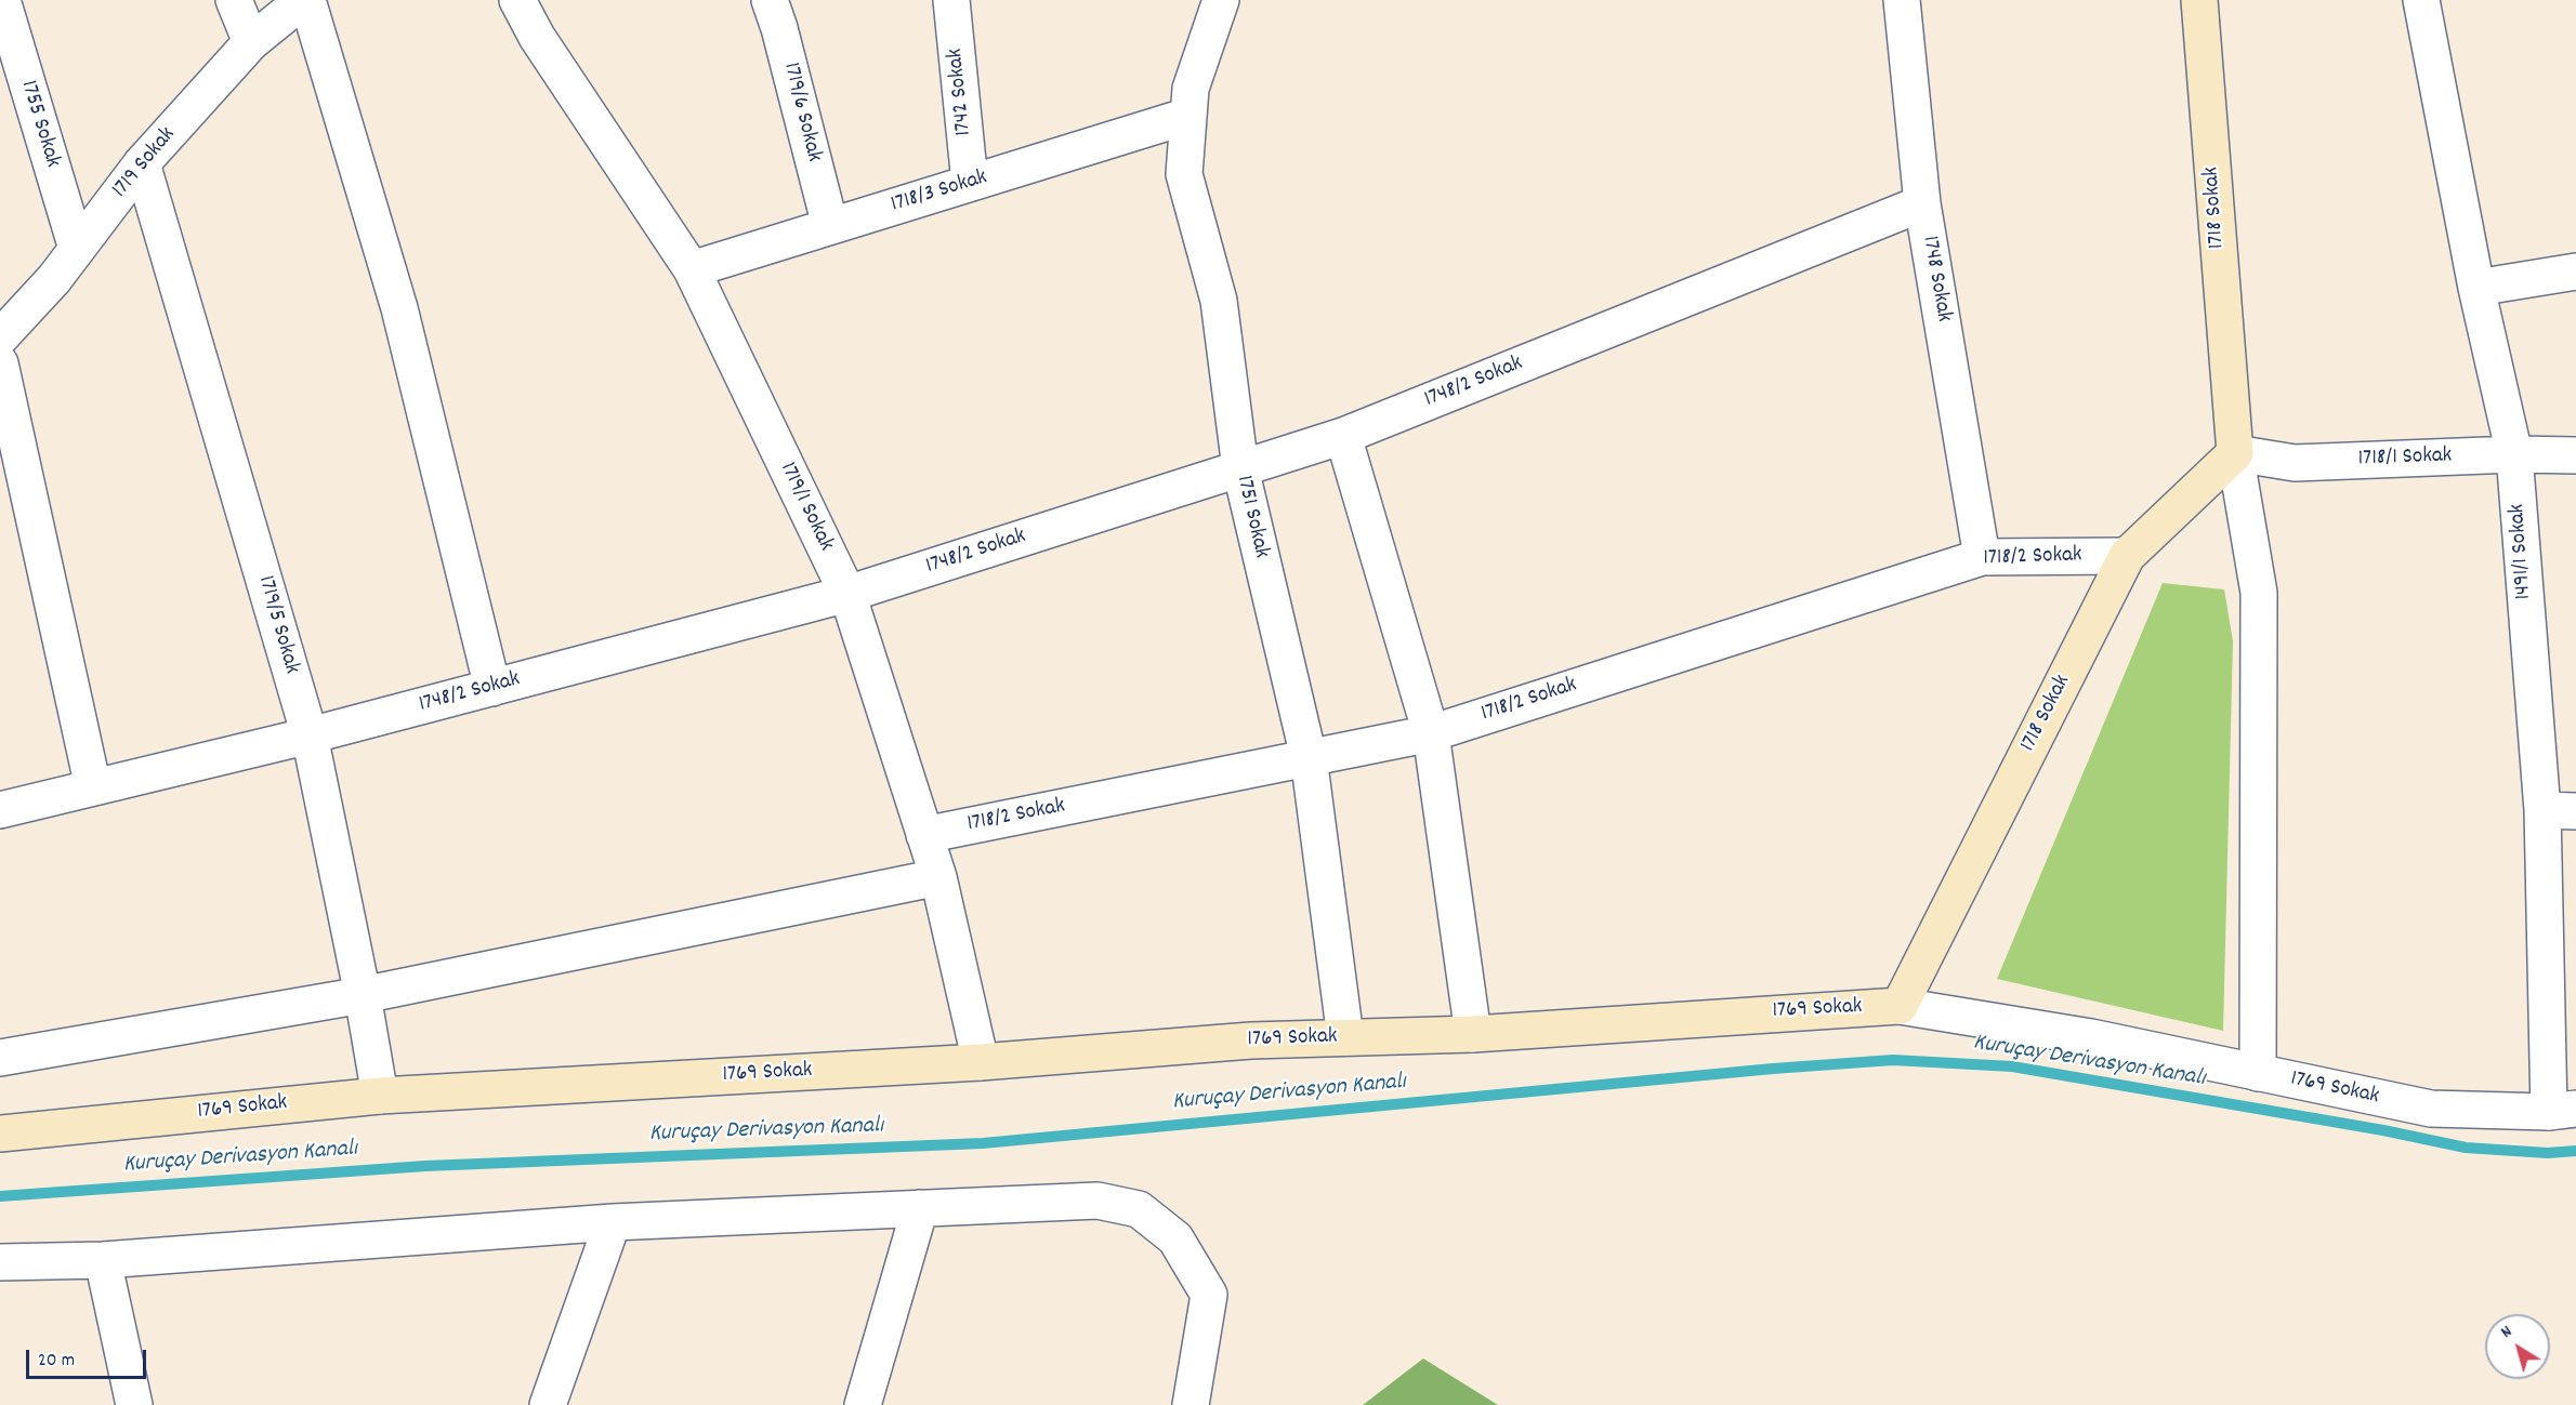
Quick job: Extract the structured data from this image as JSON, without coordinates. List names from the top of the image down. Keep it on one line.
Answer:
{"streets":{"main road":["1718 Sokak","1769 Sokak"],"street":["1742 Sokak","1719/6 Sokak","1755 Sokak","1719 Sokak","1718/3 Sokak","1748 Sokak","1748/2 Sokak","1718/1 Sokak","1719/1 Sokak","1751 Sokak","1491/1 Sokak","1718/2 Sokak","1719/5 Sokak"]},"crossings":[["1742 Sokak","1718/3 Sokak"],["1719/6 Sokak","1718/3 Sokak"],["1755 Sokak","1719 Sokak"],["1719 Sokak","1719/5 Sokak"],["1718/3 Sokak","1719/1 Sokak"],["1718/3 Sokak","1751 Sokak"],["1718 Sokak","1718/1 Sokak"],["1718 Sokak","1718/2 Sokak"],["1718 Sokak","1769 Sokak"],["1748 Sokak","1748/2 Sokak"],["1748 Sokak","1718/2 Sokak"],["1748/2 Sokak","1719/1 Sokak"],["1748/2 Sokak","1751 Sokak"],["1748/2 Sokak","1719/5 Sokak"],["1718/1 Sokak","1491/1 Sokak"],["1719/1 Sokak","1718/2 Sokak"],["1719/1 Sokak","1769 Sokak"],["1751 Sokak","1718/2 Sokak"],["1751 Sokak","1769 Sokak"],["1491/1 Sokak","1769 Sokak"],["1719/5 Sokak","1769 Sokak"]],"water":["Kuruçay Derivasyon Kanalı"],"scale_bar":"20 m","north":"top left"}
